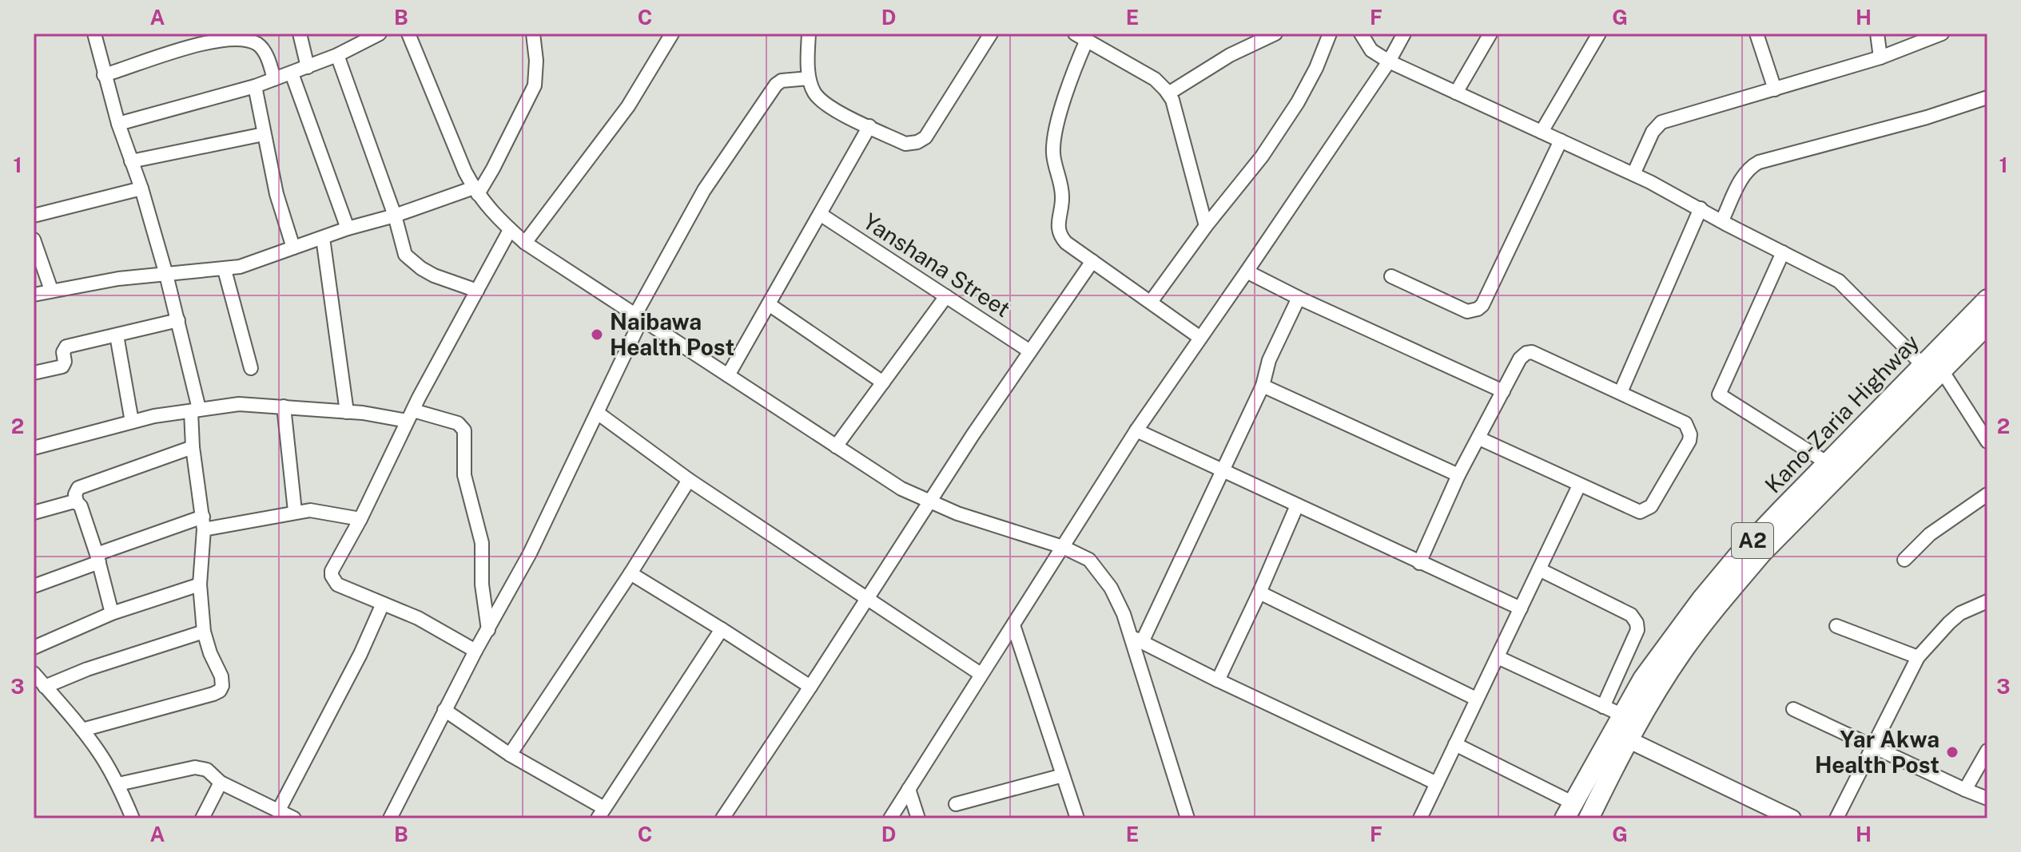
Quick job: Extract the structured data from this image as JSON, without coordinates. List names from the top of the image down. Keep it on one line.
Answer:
{"streets":{"highway":["Kano-Zaria Highway","A2"],"street":["Yanshana Street"]},"places":["Naibawa Health Post","Yar Akwa Health Post"],"grid":{"columns":["A","B","C","D","E","F","G","H"],"rows":["1","2","3"]}}
